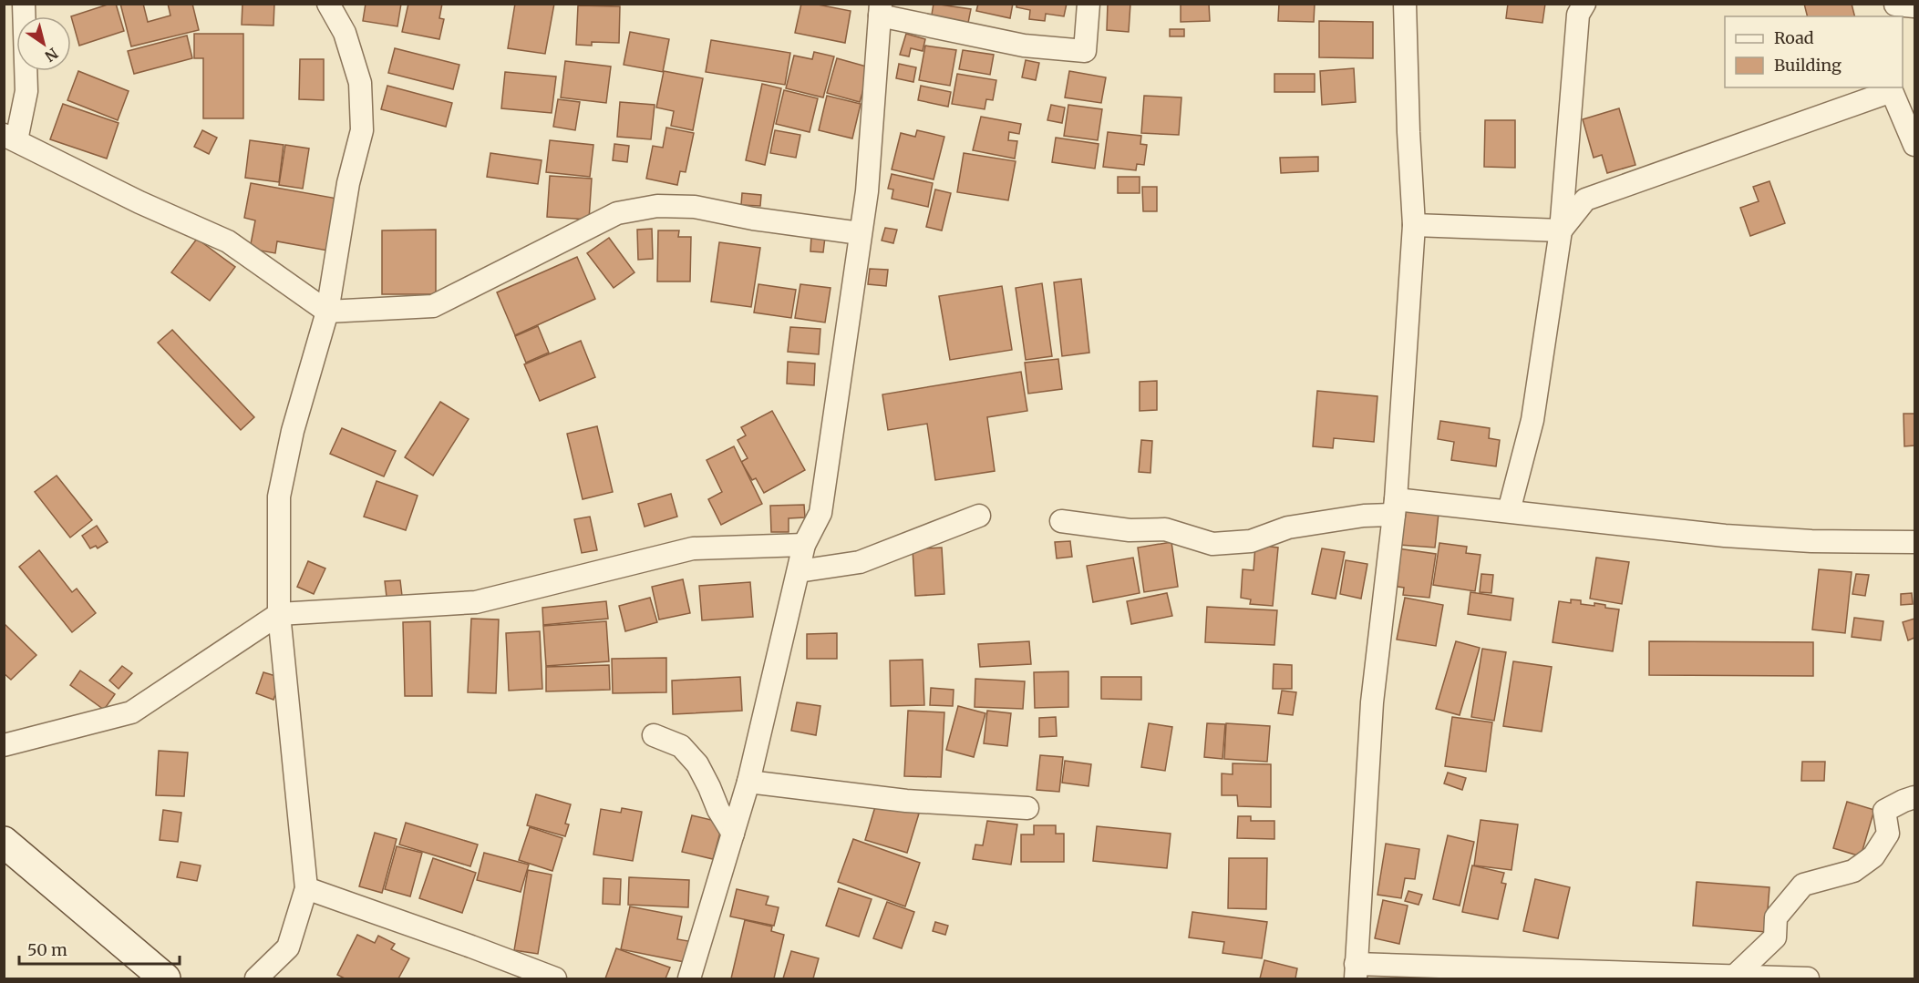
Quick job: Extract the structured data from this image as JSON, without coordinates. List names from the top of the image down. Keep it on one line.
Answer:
{"legend":["Road","Building"],"scale_bar":"50 m","north":"bottom right"}
